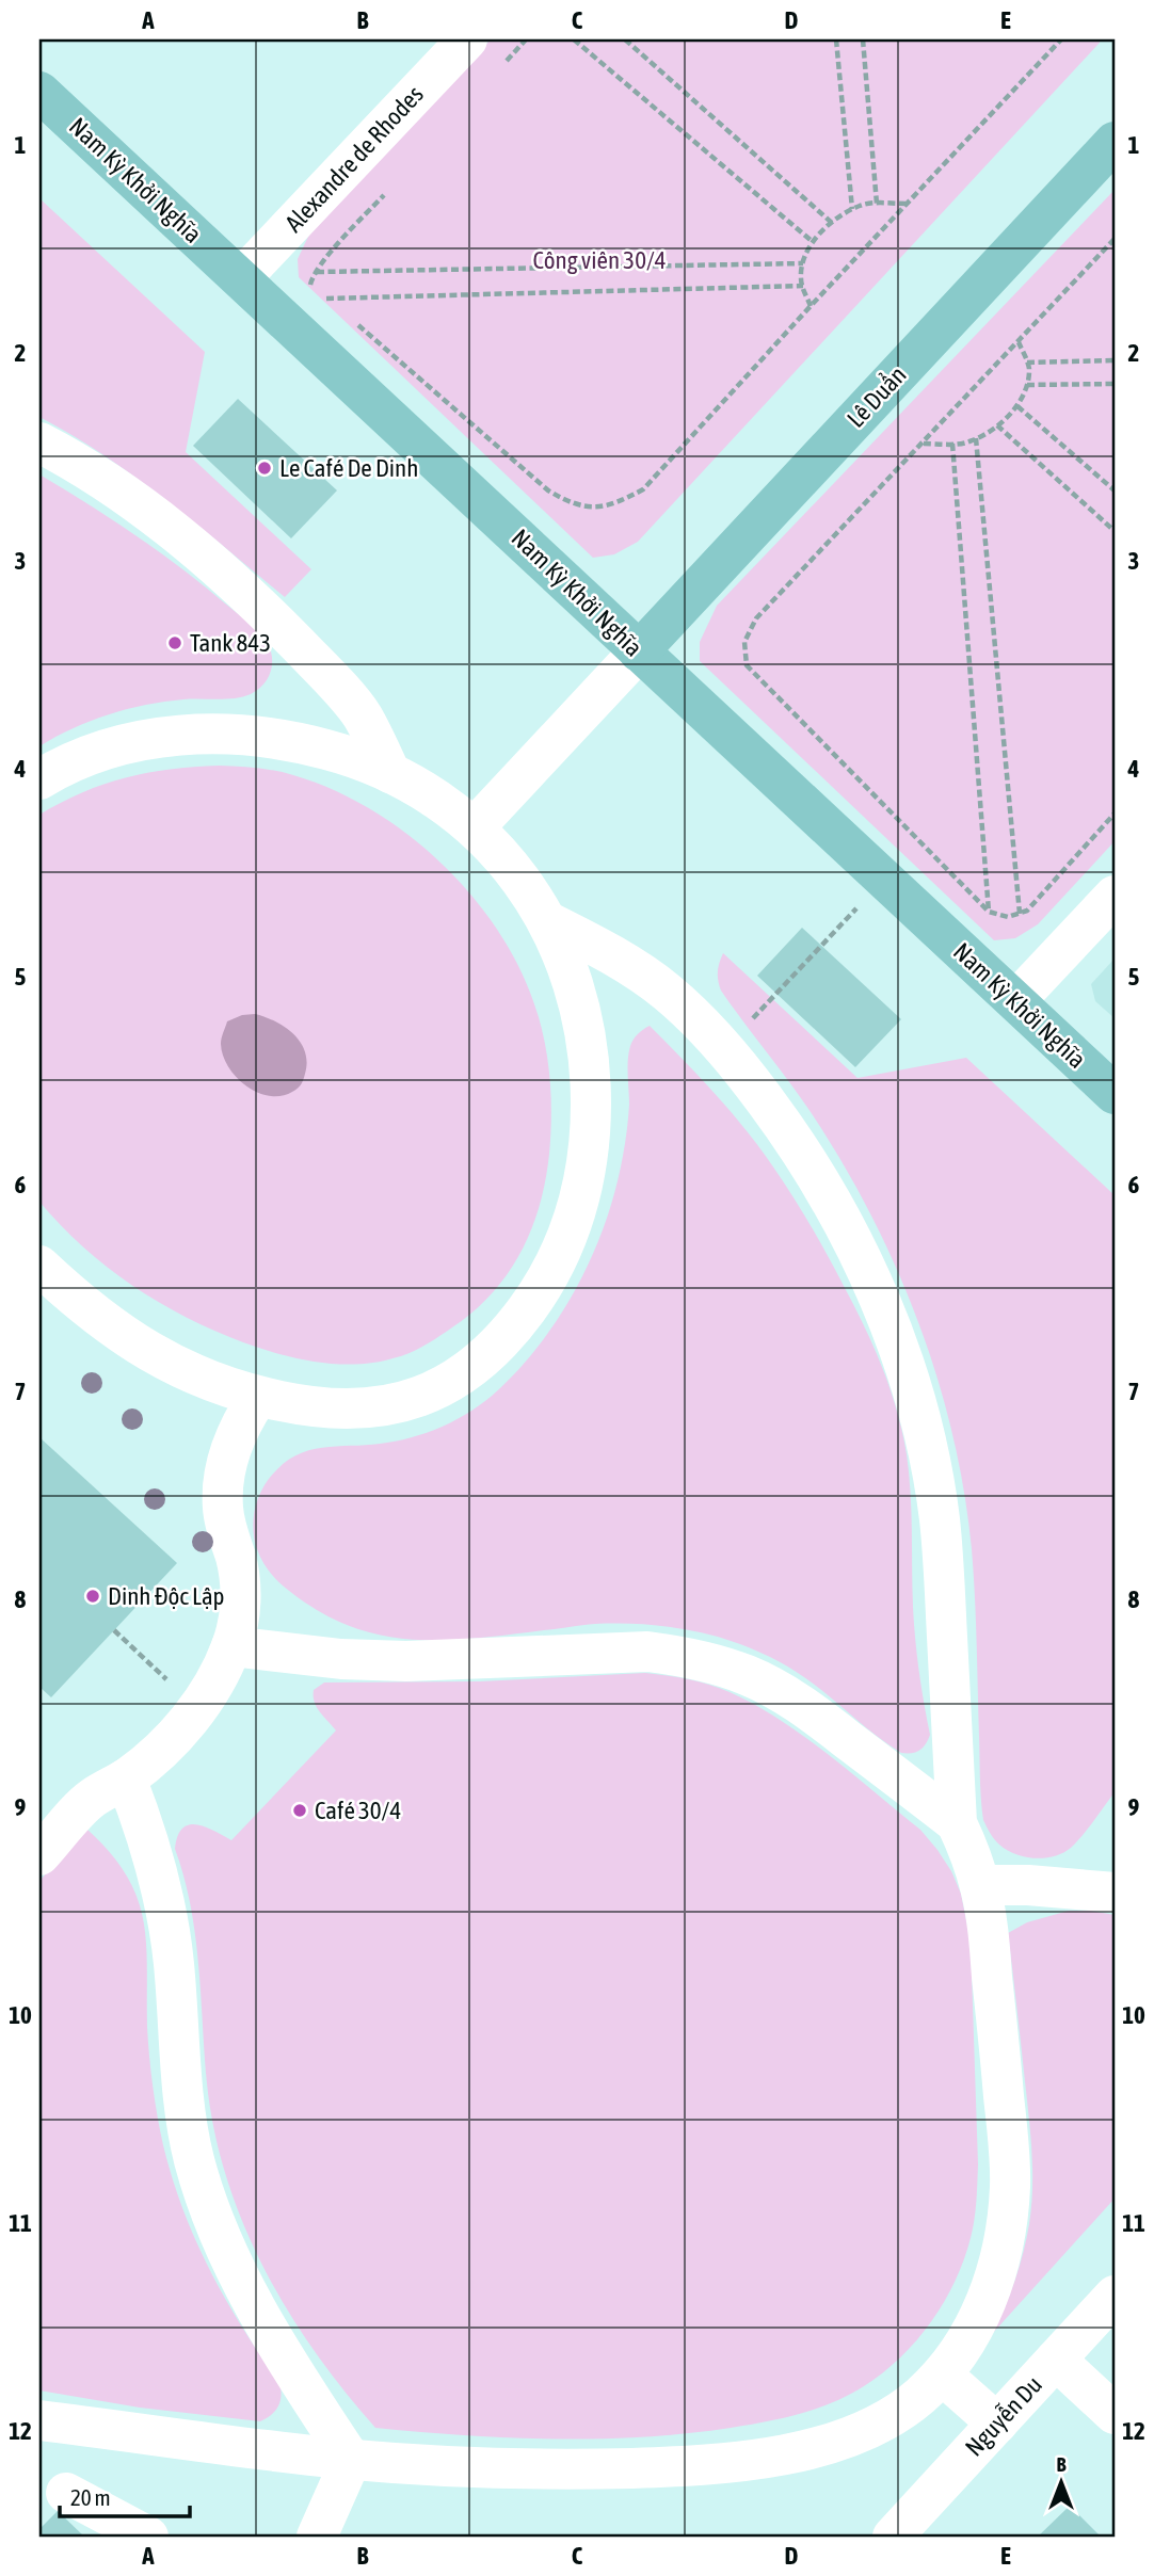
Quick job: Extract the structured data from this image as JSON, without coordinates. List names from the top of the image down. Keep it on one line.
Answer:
{"streets":{"main road":["Nam Kỳ Khởi Nghĩa","Lê Duẩn"],"street":["Alexandre de Rhodes","Nguyễn Du"]},"crossings":[["Alexandre de Rhodes","Nam Kỳ Khởi Nghĩa"],["Nam Kỳ Khởi Nghĩa","Lê Duẩn"]],"parks":["Công viên 30/4"],"places":["Le Café De Dinh","Tank 843","Dinh Độc Lập","Café 30/4"],"scale_bar":"20 m","north":"top","grid":{"columns":["A","B","C","D","E"],"rows":["1","2","3","4","5","6","7","8","9","10","11","12"]}}
